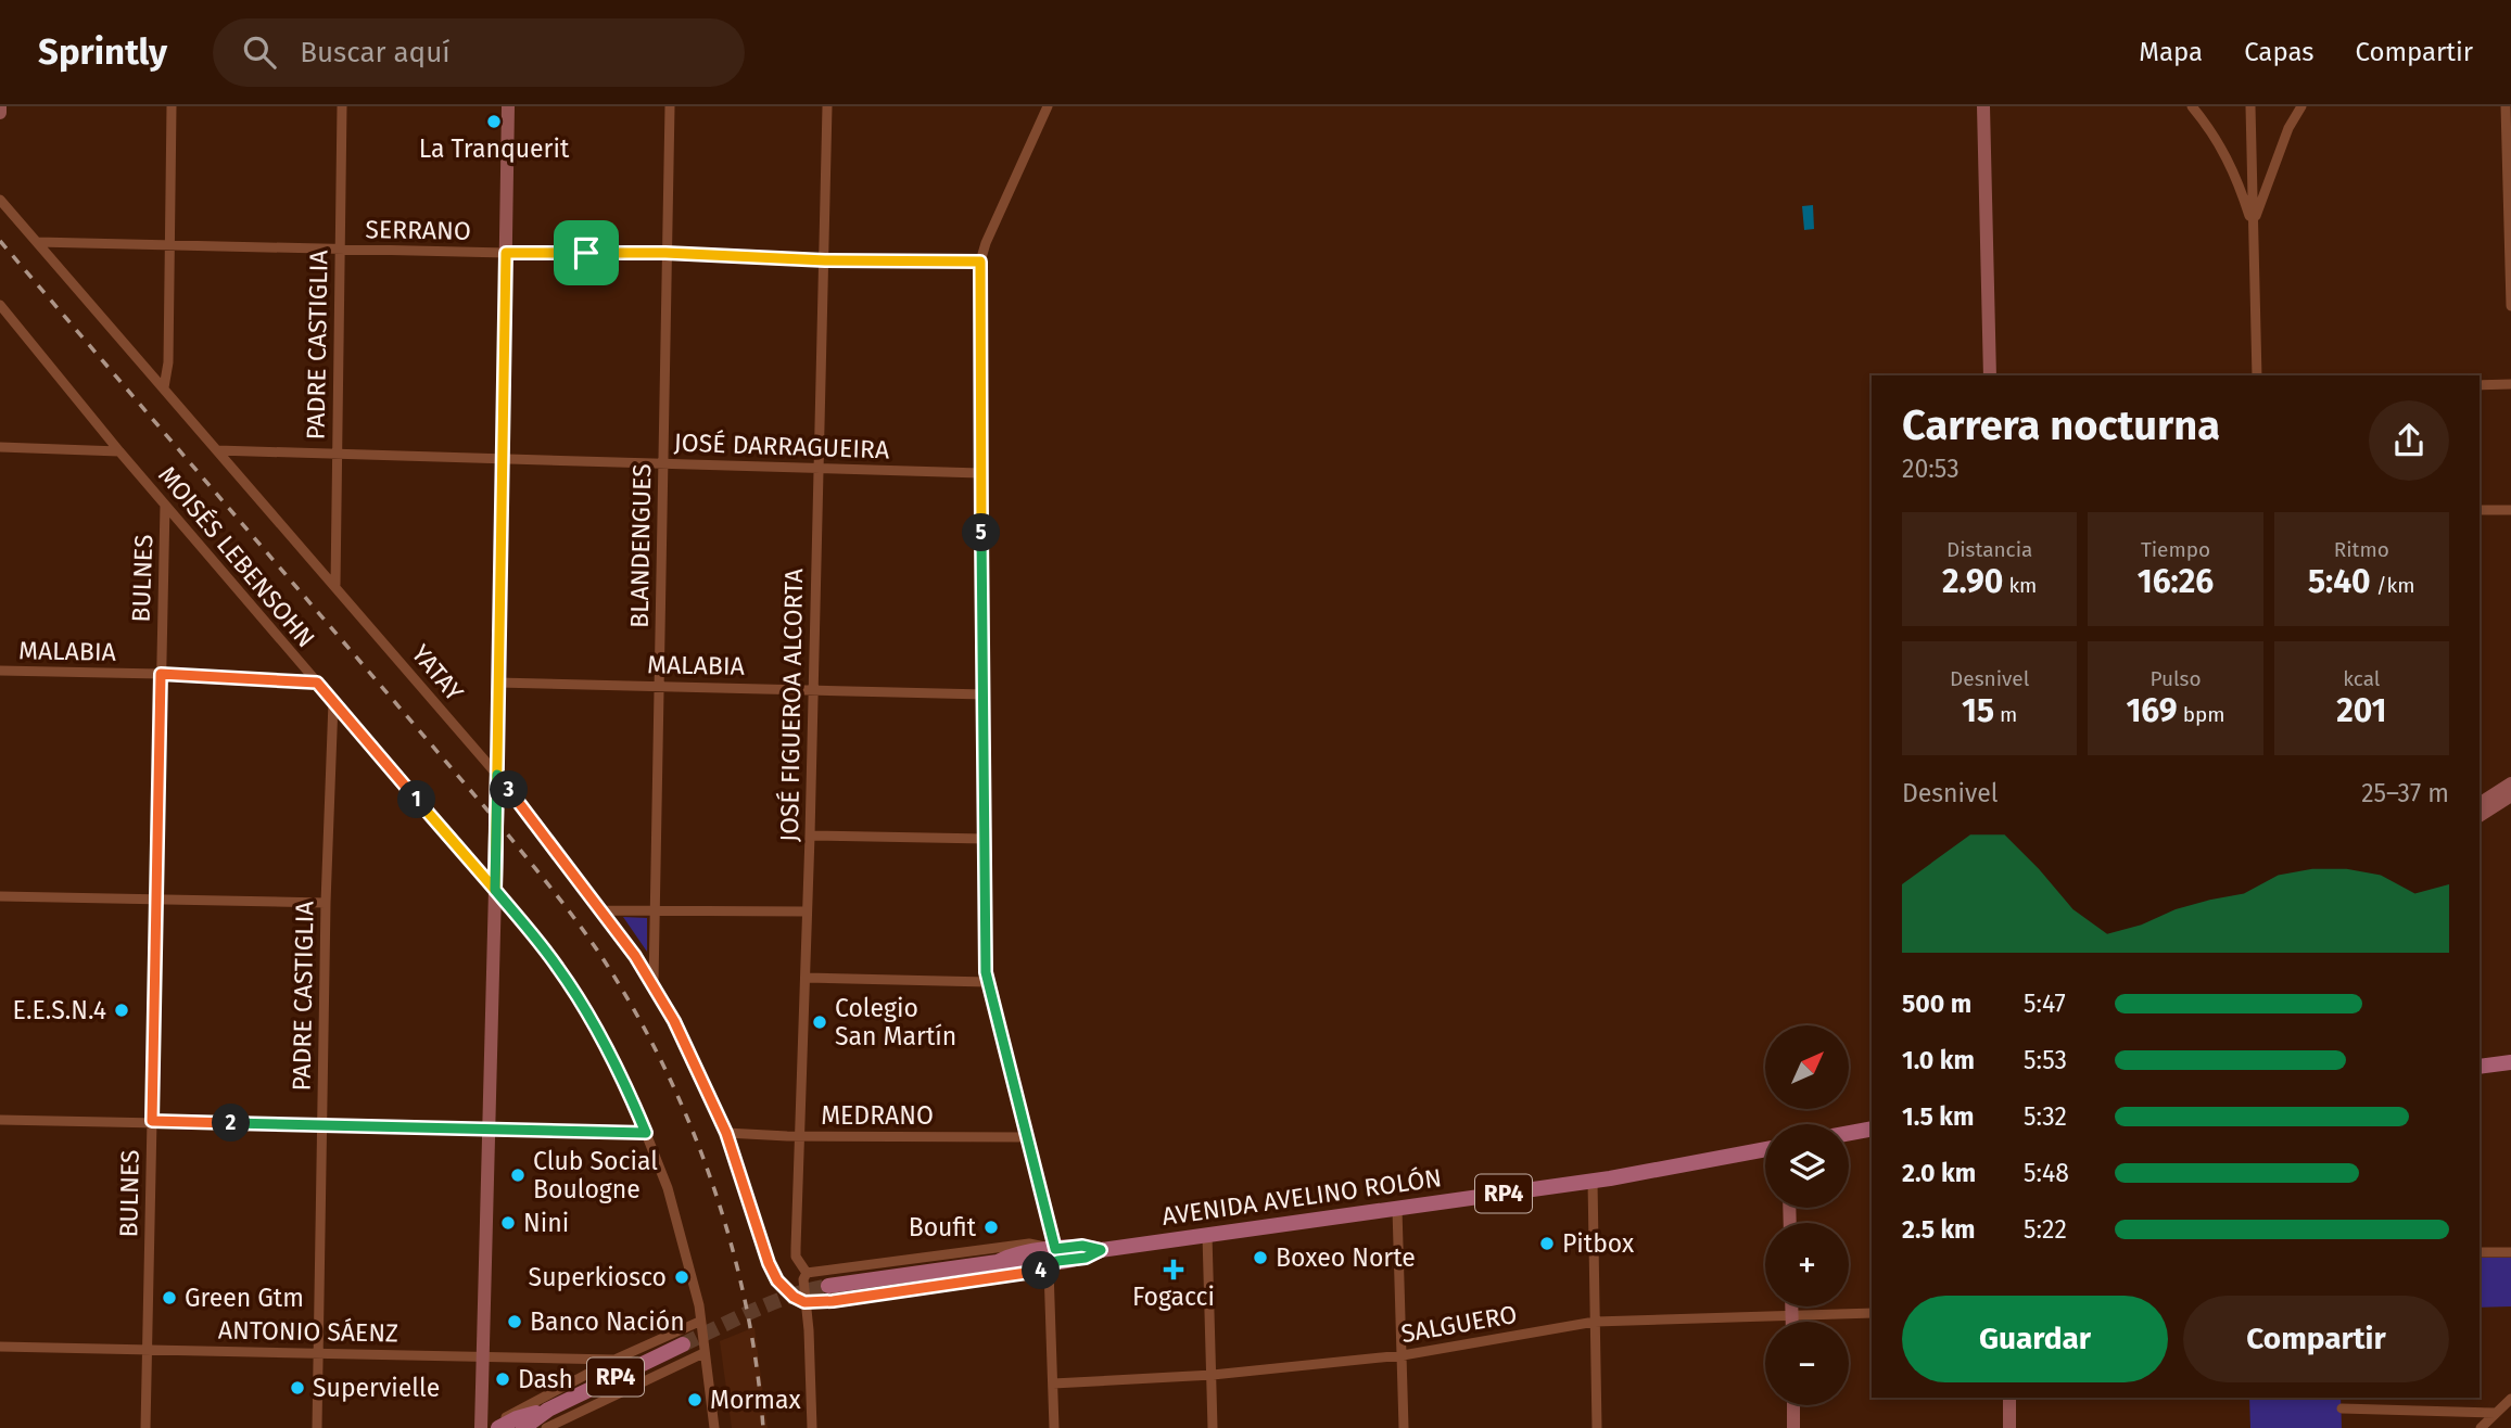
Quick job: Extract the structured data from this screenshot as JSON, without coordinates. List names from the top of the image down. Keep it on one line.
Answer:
{"streets":{"main road":["RP4","AVENIDA AVELINO ROLÓN"],"street":["SERRANO","PADRE CASTIGLIA","JOSÉ DARRAGUEIRA","BLANDENGUES","MOISÉS LEBENSOHN","BULNES","MALABIA","YATAY","JOSÉ FIGUEROA ALCORTA","MEDRANO","SALGUERO","ANTONIO SÁENZ"]},"crossings":[["SERRANO","PADRE CASTIGLIA"],["SERRANO","BLANDENGUES"],["SERRANO","YATAY"],["SERRANO","JOSÉ FIGUEROA ALCORTA"],["PADRE CASTIGLIA","JOSÉ DARRAGUEIRA"],["PADRE CASTIGLIA","MOISÉS LEBENSOHN"],["PADRE CASTIGLIA","YATAY"],["PADRE CASTIGLIA","ANTONIO SÁENZ"],["JOSÉ DARRAGUEIRA","BLANDENGUES"],["JOSÉ DARRAGUEIRA","YATAY"],["JOSÉ DARRAGUEIRA","JOSÉ FIGUEROA ALCORTA"],["BLANDENGUES","MALABIA"],["BLANDENGUES","YATAY"],["MOISÉS LEBENSOHN","BULNES"],["MOISÉS LEBENSOHN","MALABIA"],["BULNES","MALABIA"],["BULNES","ANTONIO SÁENZ"],["MALABIA","JOSÉ FIGUEROA ALCORTA"],["YATAY","JOSÉ FIGUEROA ALCORTA"],["YATAY","MEDRANO"],["YATAY","AVENIDA AVELINO ROLÓN"],["JOSÉ FIGUEROA ALCORTA","MEDRANO"],["JOSÉ FIGUEROA ALCORTA","AVENIDA AVELINO ROLÓN"]],"places":{"other":["La Tranquerit","E.E.S.N.4","Colegio San Martín","Club Social Boulogne","Nini","Boufit","Pitbox","Boxeo Norte","Superkiosco","Green Gtm","Banco Nación","Dash","Supervielle","Mormax"],"health":["Fogacci"]},"north":"top right","page":{"header":"Sprintly","search":"Buscar aquí","nav":["Mapa","Capas","Compartir"],"heading":["Carrera nocturna","20:53"],"stats":[["Distancia","2.90 km"],["Tiempo","16:26"],["Ritmo","5:40 /km"],["Desnivel","15 m"],["Pulso","169 bpm"],["kcal","201"]],"pins":["5","3","1","2","4"],"chart":["Desnivel","25–37 m"],"list":[{"name":"500 m","note":"5:47"},{"name":"1.0 km","note":"5:53"},{"name":"1.5 km","note":"5:32"},{"name":"2.0 km","note":"5:48"},{"name":"2.5 km","note":"5:22"}],"map_buttons":["+","−"],"buttons":["Guardar","Compartir"]}}
